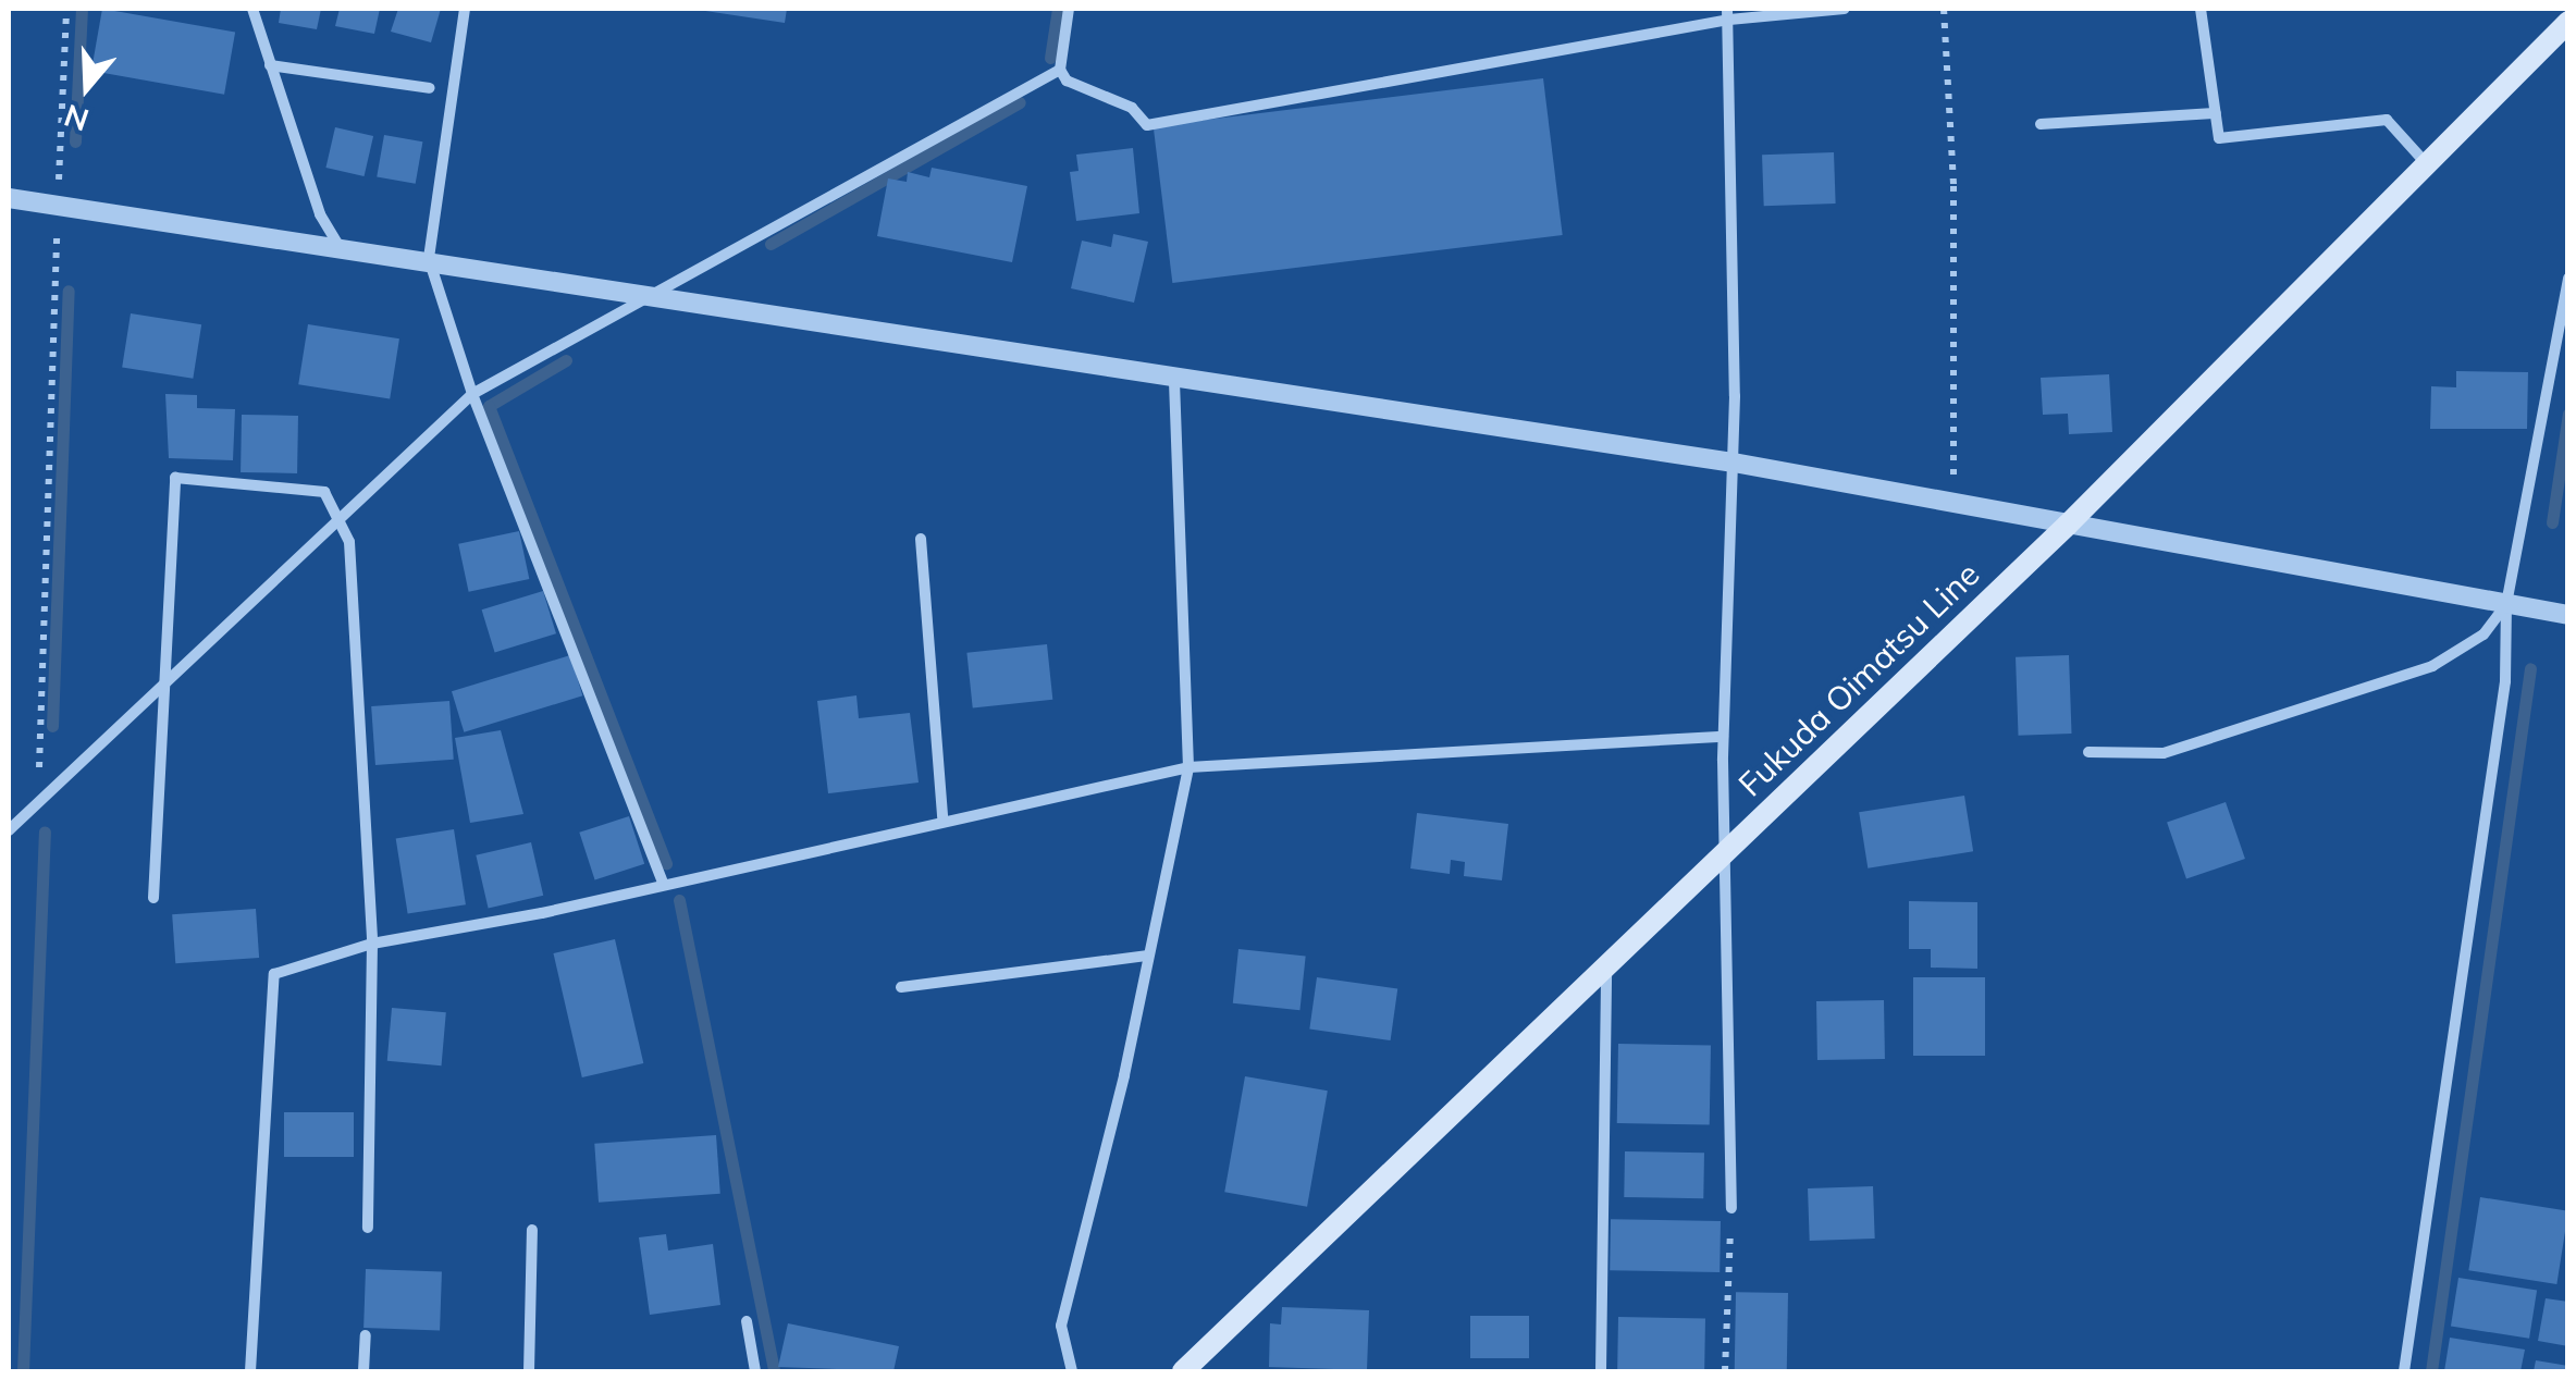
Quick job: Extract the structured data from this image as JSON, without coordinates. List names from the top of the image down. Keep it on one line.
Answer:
{"streets":{"main road":["Fukuda Oimatsu Line"]},"north":"bottom"}
